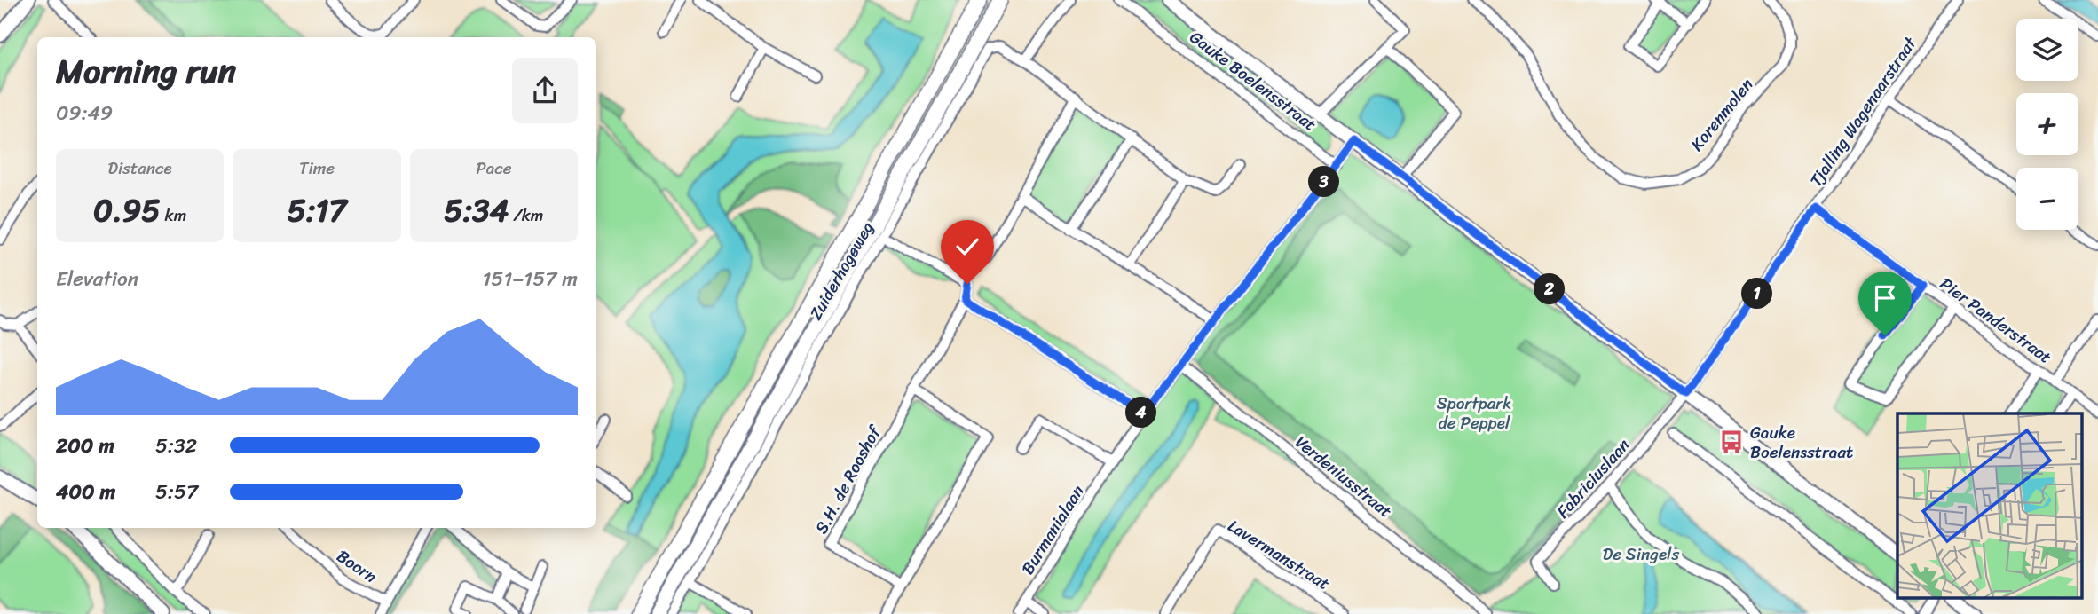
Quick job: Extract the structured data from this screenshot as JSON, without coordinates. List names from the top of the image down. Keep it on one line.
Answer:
{"streets":{"main road":["Gauke Boelensstraat","Zuiderhogeweg"],"street":["Tjalling Wagenaarstraat","Korenmolen","Pier Panderstraat","Verdeniusstraat","Fabriciuslaan","S.H. de Rooshof","Burmanialaan","Lavermanstraat","Boorn"]},"crossings":[["Gauke Boelensstraat","Tjalling Wagenaarstraat"],["Gauke Boelensstraat","Fabriciuslaan"],["Gauke Boelensstraat","Burmanialaan"],["Tjalling Wagenaarstraat","Pier Panderstraat"],["Tjalling Wagenaarstraat","Fabriciuslaan"],["Verdeniusstraat","Burmanialaan"]],"parks":["Sportpark de Peppel","De Singels"],"places":{"bus stop":["Gauke Boelensstraat"]},"page":{"map_buttons":["+","−"],"heading":["Morning run","09:49"],"stats":[["Distance","0.95 km"],["Time","5:17"],["Pace","5:34 /km"]],"pins":["3","2","1","4"],"chart":["Elevation","151–157 m"],"list":[{"name":"200 m","note":"5:32"},{"name":"400 m","note":"5:57"}]}}
